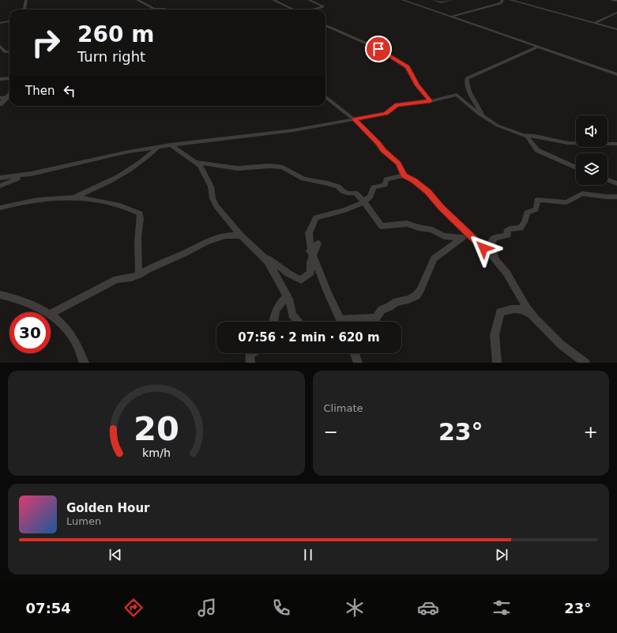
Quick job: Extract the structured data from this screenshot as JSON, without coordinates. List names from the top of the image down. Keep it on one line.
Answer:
{"page":{"turn":["260 m","Turn right"],"then":"Then","limit":"30","trip":"07:56 · 2 min · 620 m","tile":"Climate","heat":["−","23°","+"],"song":["Golden Hour","Lumen"],"tabs":["07:54","23°"],"gauge":["20","km/h"]}}
